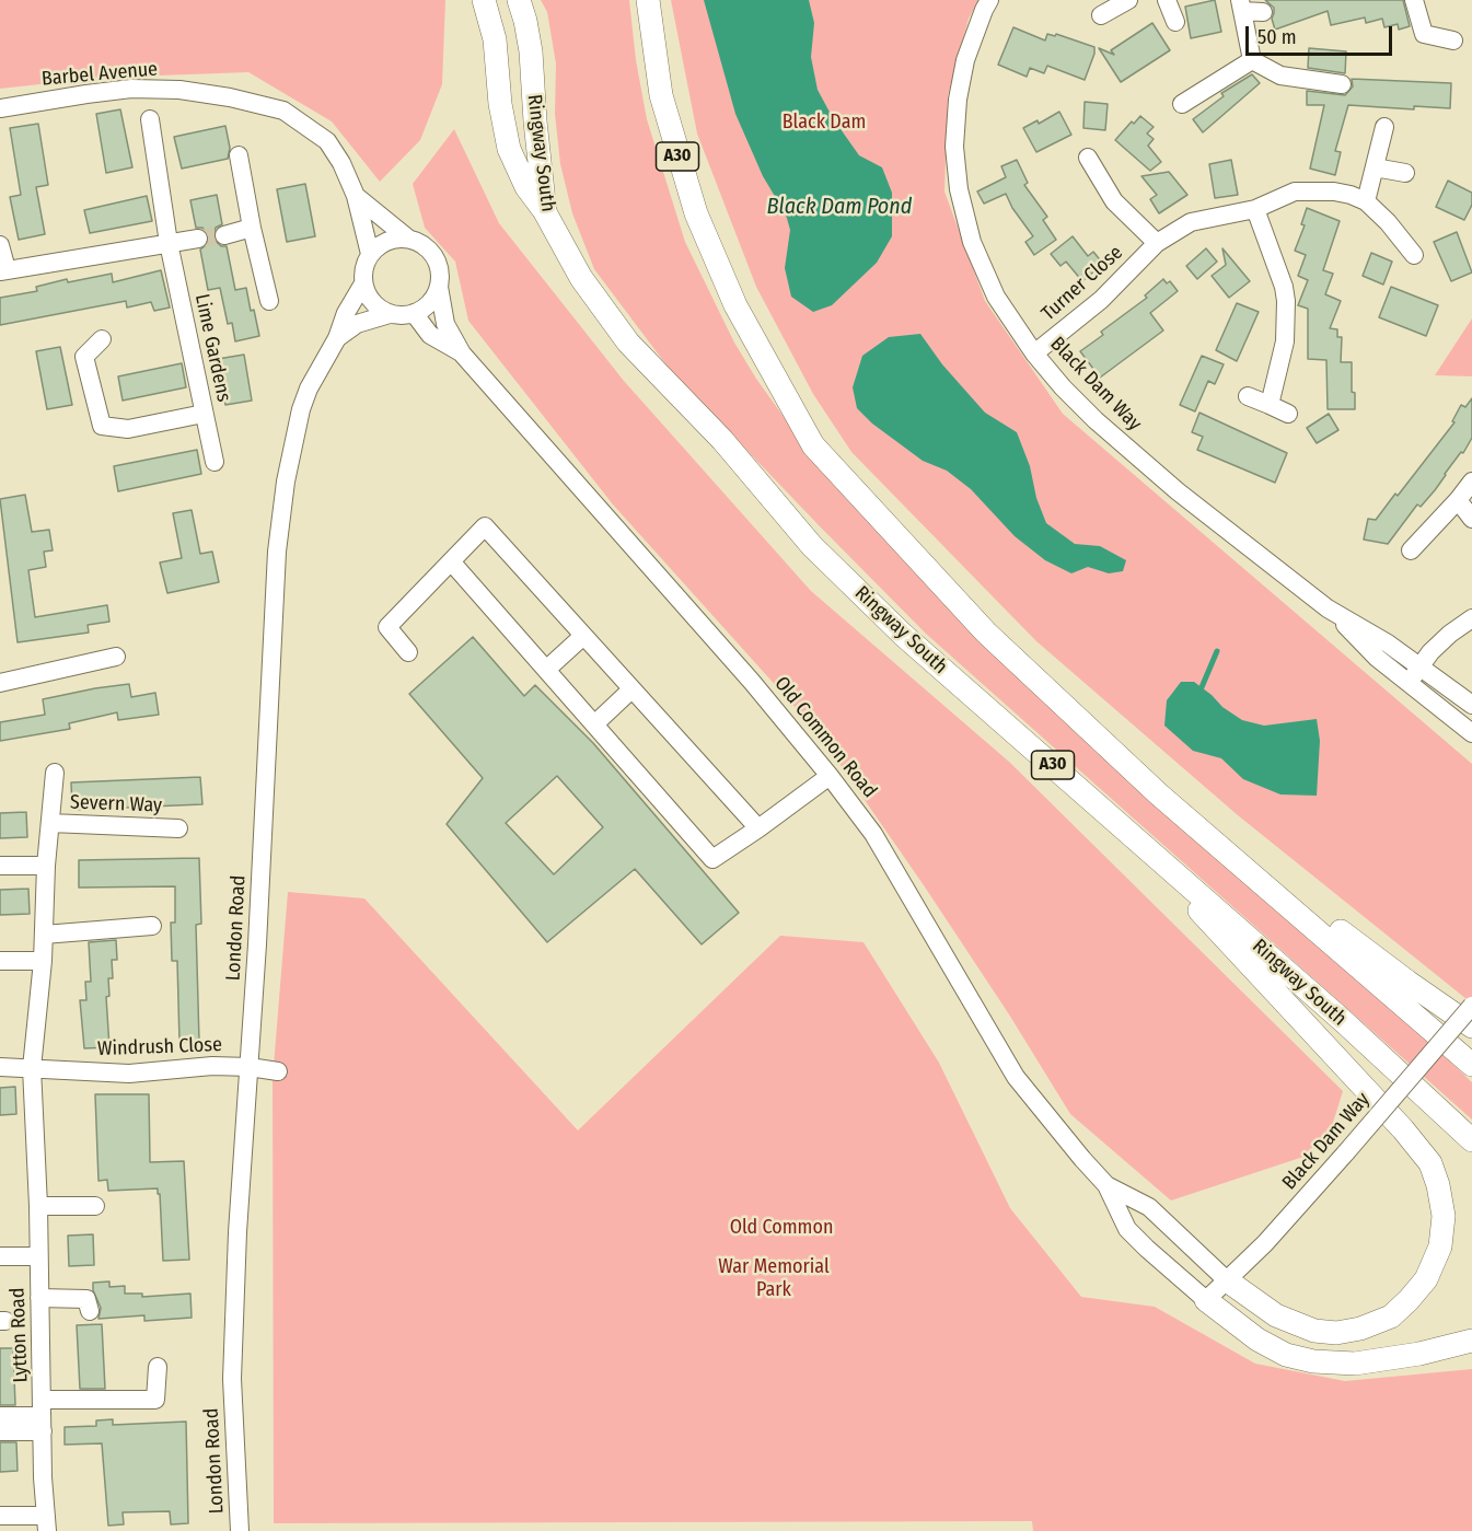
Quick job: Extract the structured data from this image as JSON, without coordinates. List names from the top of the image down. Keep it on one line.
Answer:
{"streets":{"main road":["Ringway South","A30"],"street":["Barbel Avenue","Turner Close","Lime Gardens","Black Dam Way","Old Common Road","Severn Way","London Road","Windrush Close","Lytton Road"]},"crossings":[["Barbel Avenue","Old Common Road"],["Barbel Avenue","London Road"],["Turner Close","Black Dam Way"],["Black Dam Way","Old Common Road"],["Old Common Road","London Road"],["Severn Way","Lytton Road"],["London Road","Windrush Close"],["Windrush Close","Lytton Road"]],"water":["Black Dam Pond"],"parks":["Black Dam","Old Common","War Memorial Park"],"scale_bar":"50 m"}
